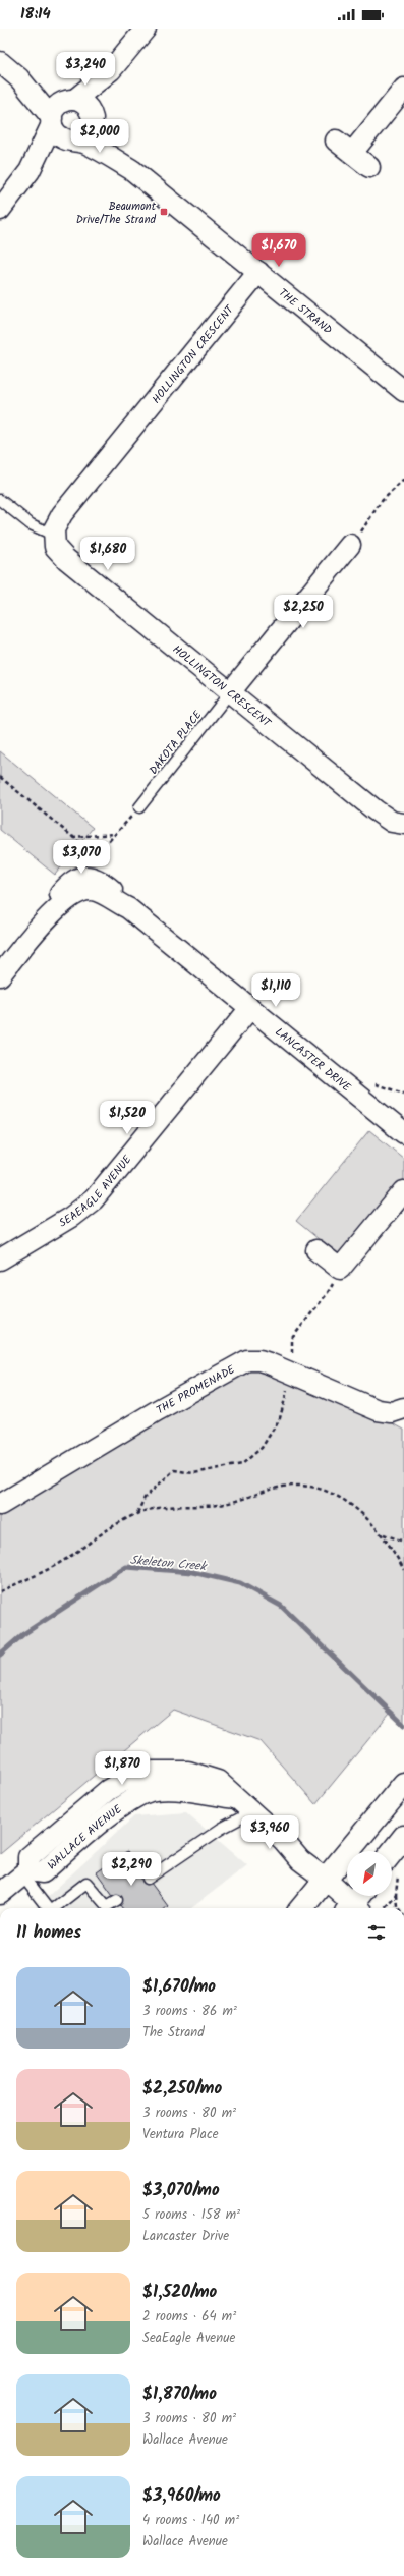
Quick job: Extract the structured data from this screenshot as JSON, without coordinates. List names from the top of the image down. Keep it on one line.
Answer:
{"streets":{"street":["THE STRAND","HOLLINGTON CRESCENT","LANCASTER DRIVE","SEAEAGLE AVENUE","THE PROMENADE","WALLACE AVENUE"],"lane":["DAKOTA PLACE"]},"crossings":[["THE STRAND","HOLLINGTON CRESCENT"],["HOLLINGTON CRESCENT","DAKOTA PLACE"],["LANCASTER DRIVE","SEAEAGLE AVENUE"]],"water":["Skeleton Creek"],"places":{"transit":["Beaumont Drive/The Strand"]},"north":"bottom left","page":{"status":"18:14","price":["$3,240","$2,000","$1,670","$1,680","$2,250","$3,070","$1,110","$1,520","$1,870","$3,960","$2,290"],"heading":"11 homes","list":[{"name":"$1,670/mo","note":"3 rooms · 86 m² · The Strand"},{"name":"$2,250/mo","note":"3 rooms · 80 m² · Ventura Place"},{"name":"$3,070/mo","note":"5 rooms · 158 m² · Lancaster Drive"},{"name":"$1,520/mo","note":"2 rooms · 64 m² · SeaEagle Avenue"},{"name":"$1,870/mo","note":"3 rooms · 80 m² · Wallace Avenue"},{"name":"$3,960/mo","note":"4 rooms · 140 m² · Wallace Avenue"}]}}
